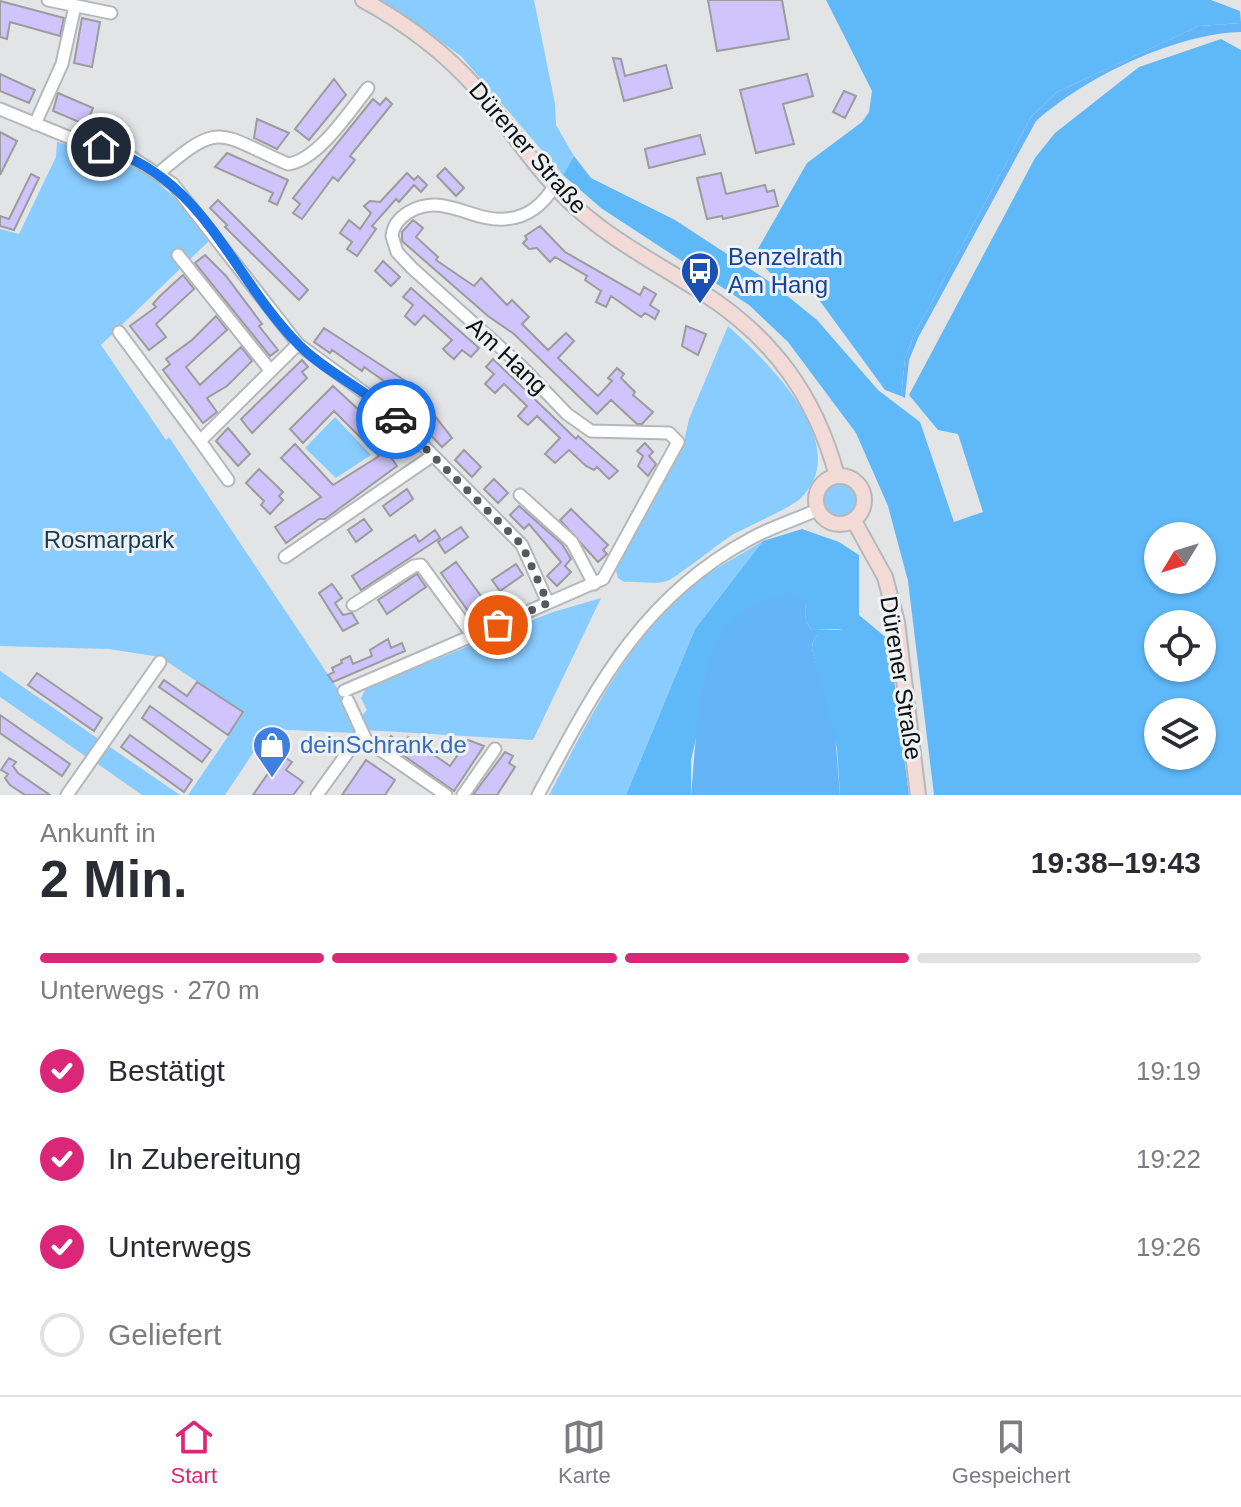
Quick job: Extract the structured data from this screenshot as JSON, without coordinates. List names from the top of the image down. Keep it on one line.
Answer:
{"streets":{"main road":["Dürener Straße"],"street":["Am Hang"]},"crossings":[["Dürener Straße","Am Hang"]],"parks":["Rosmarpark"],"places":{"bus stop":["Benzelrath Am Hang"],"shop":["deinSchrank.de"]},"north":"bottom left","page":{"heading":["2 Min.","Ankunft in","19:38–19:43"],"bar":"Unterwegs · 270 m","list":[["Bestätigt","19:19"],["In Zubereitung","19:22"],["Unterwegs","19:26"],"Geliefert"],"tabs":["Start","Karte","Gespeichert"]}}
